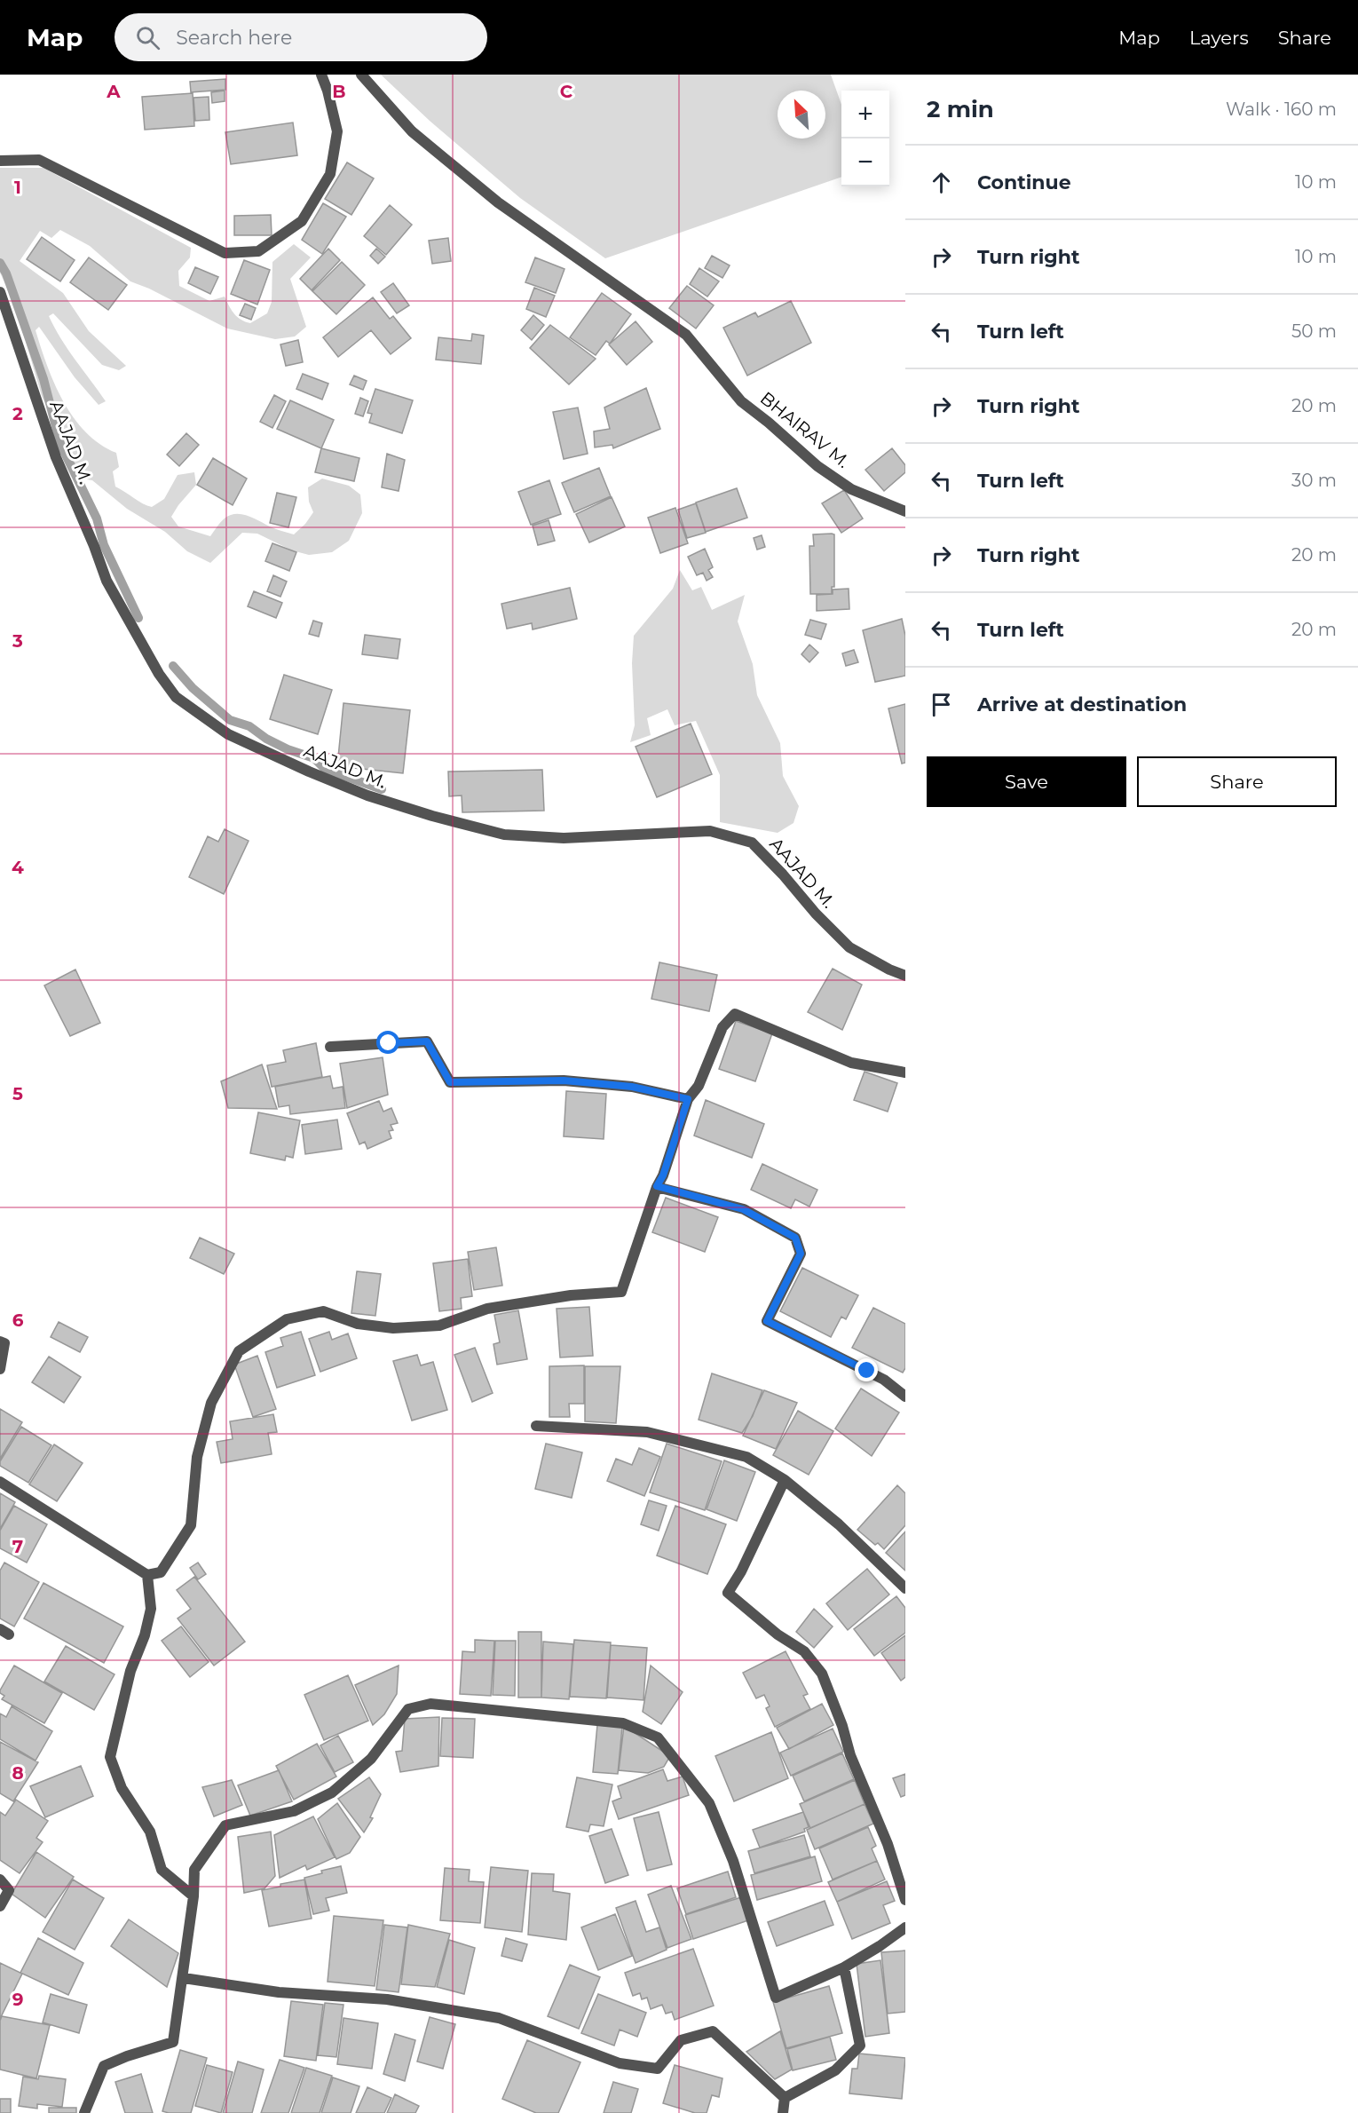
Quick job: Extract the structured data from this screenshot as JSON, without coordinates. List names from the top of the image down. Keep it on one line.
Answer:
{"streets":{"street":["BHAIRAV M.","AAJAD M."]},"north":"top left","page":{"header":"Map","search":"Search here","nav":["Map","Layers","Share"],"heading":["2 min","Walk · 160 m"],"map_buttons":["+","−"],"list":[["Continue","10 m"],["Turn right","10 m"],["Turn left","50 m"],["Turn right","20 m"],["Turn left","30 m"],["Turn right","20 m"],["Turn left","20 m"],"Arrive at destination"],"buttons":["Save","Share"]},"grid":{"columns":["A","B","C"],"rows":["1","2","3","4","5","6","7","8","9"]}}
